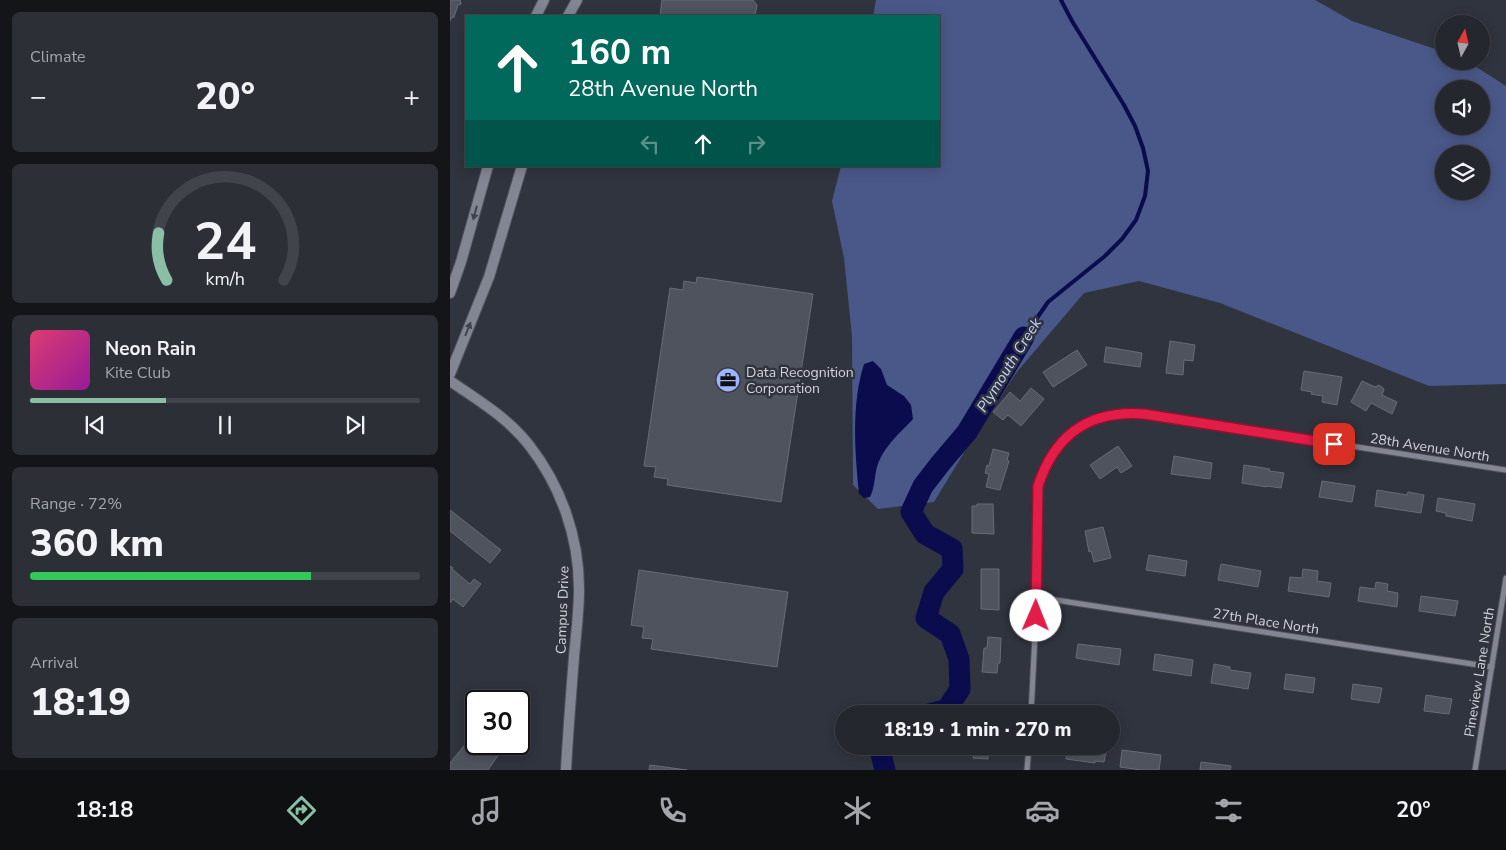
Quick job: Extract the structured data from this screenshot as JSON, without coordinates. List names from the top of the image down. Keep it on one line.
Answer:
{"streets":{"street":["28th Avenue North","Campus Drive","27th Place North","Pineview Lane North"]},"crossings":[["28th Avenue North","27th Place North"],["27th Place North","Pineview Lane North"]],"water":["Plymouth Creek"],"places":{"office":["Data Recognition Corporation"]},"north":"top","page":{"tile":["Climate",["Range · 72%","360 km"],["Arrival","18:19"]],"turn":["160 m","28th Avenue North"],"heat":["−","20°","+"],"song":["Neon Rain","Kite Club"],"limit":"30","trip":"18:19 · 1 min · 270 m","tabs":["18:18","20°"],"gauge":["24","km/h"]}}
